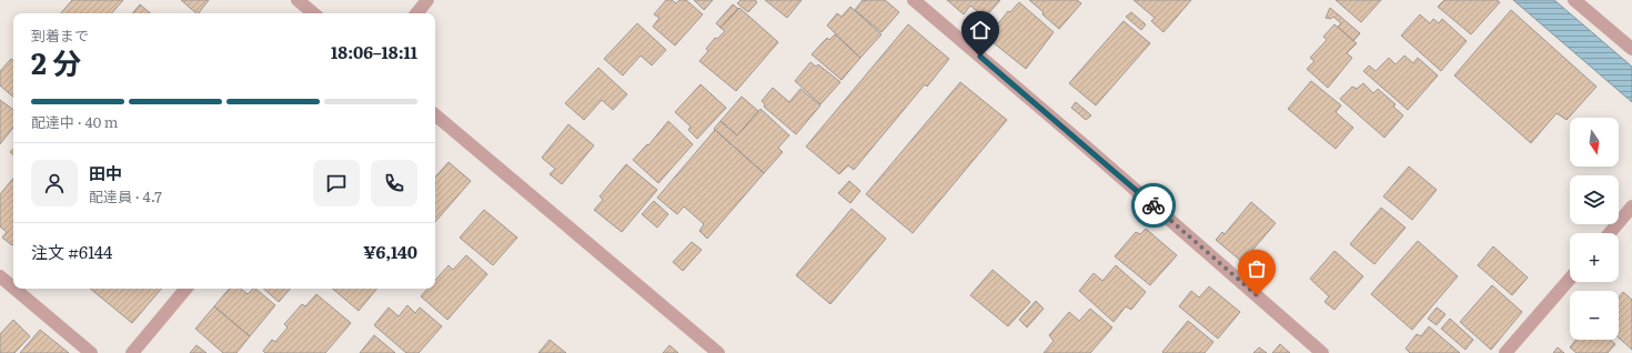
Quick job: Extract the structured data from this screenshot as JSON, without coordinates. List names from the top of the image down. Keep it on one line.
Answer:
{"north":"bottom","page":{"heading":["2 分","到着まで","18:06–18:11"],"panel":["田中","配達員 · 4.7","注文 #6144","¥6,140"],"bar":"配達中 · 40 m","map_buttons":["+","−"]}}
